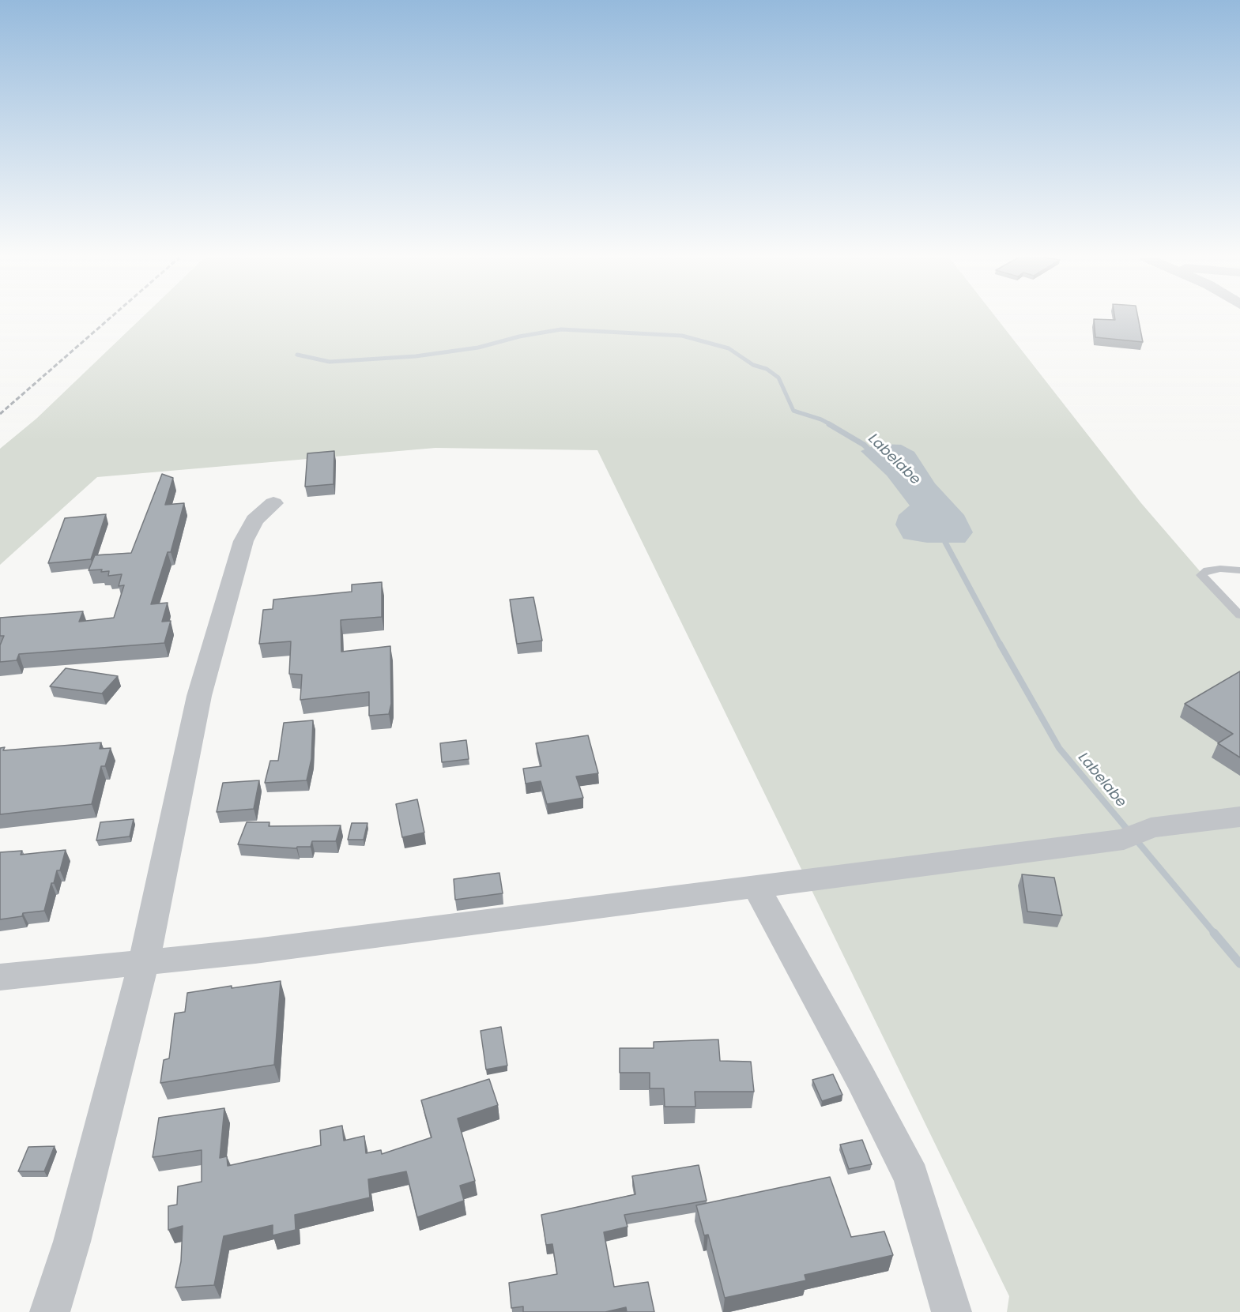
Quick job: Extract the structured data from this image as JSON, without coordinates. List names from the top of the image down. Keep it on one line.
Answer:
{"water":["Labelabe"]}
